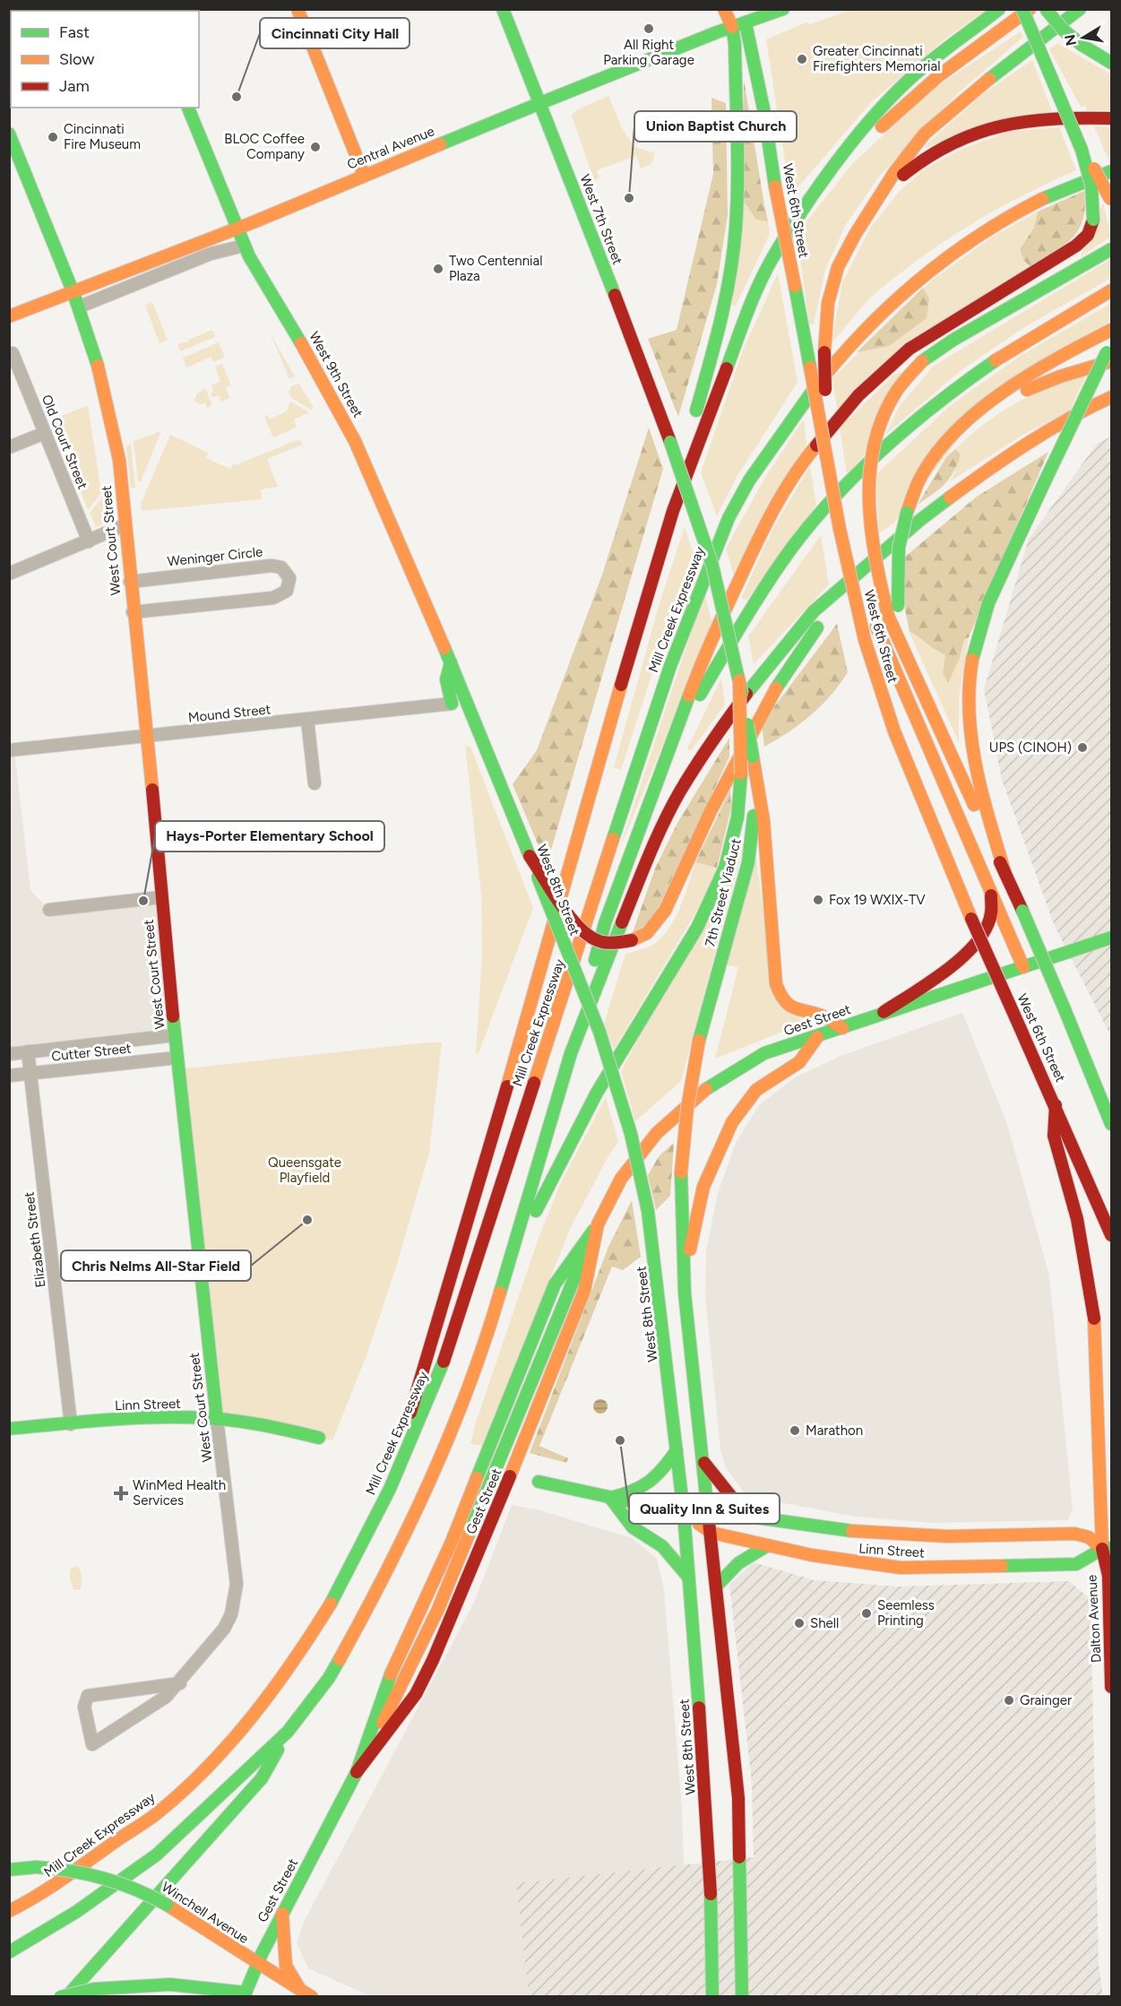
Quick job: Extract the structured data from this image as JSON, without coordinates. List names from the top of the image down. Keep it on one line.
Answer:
{"streets":{"main road":["Central Avenue","West 6th Street","West 7th Street","West 9th Street","West Court Street","Mill Creek Expressway","West 8th Street","7th Street Viaduct","Gest Street","Linn Street","Dalton Avenue","Winchell Avenue"],"street":["Old Court Street","Weninger Circle","Mound Street","Cutter Street","Elizabeth Street"]},"crossings":[["Central Avenue","West 6th Street"],["Central Avenue","West 7th Street"],["Central Avenue","West 9th Street"],["Central Avenue","West Court Street"],["West 6th Street","Dalton Avenue"],["West 7th Street","7th Street Viaduct"],["West 9th Street","West 8th Street"],["West Court Street","Weninger Circle"],["West Court Street","Mound Street"],["West Court Street","Cutter Street"],["West Court Street","Linn Street"],["West 8th Street","Linn Street"],["Gest Street","Winchell Avenue"],["Cutter Street","Elizabeth Street"],["Elizabeth Street","Linn Street"],["Linn Street","Dalton Avenue"]],"parks":["Queensgate Playfield"],"places":{"other":["All Right Parking Garage","Greater Cincinnati Firefighters Memorial","Cincinnati City Hall","Cincinnati Fire Museum","BLOC Coffee Company","Union Baptist Church","Two Centennial Plaza","UPS (CINOH)","Fox 19 WXIX-TV","Hays-Porter Elementary School","Chris Nelms All-Star Field","Marathon","Quality Inn & Suites","Seemless Printing","Shell","Grainger"],"health":["WinMed Health Services"]},"legend":["Fast","Slow","Jam"],"north":"left"}
